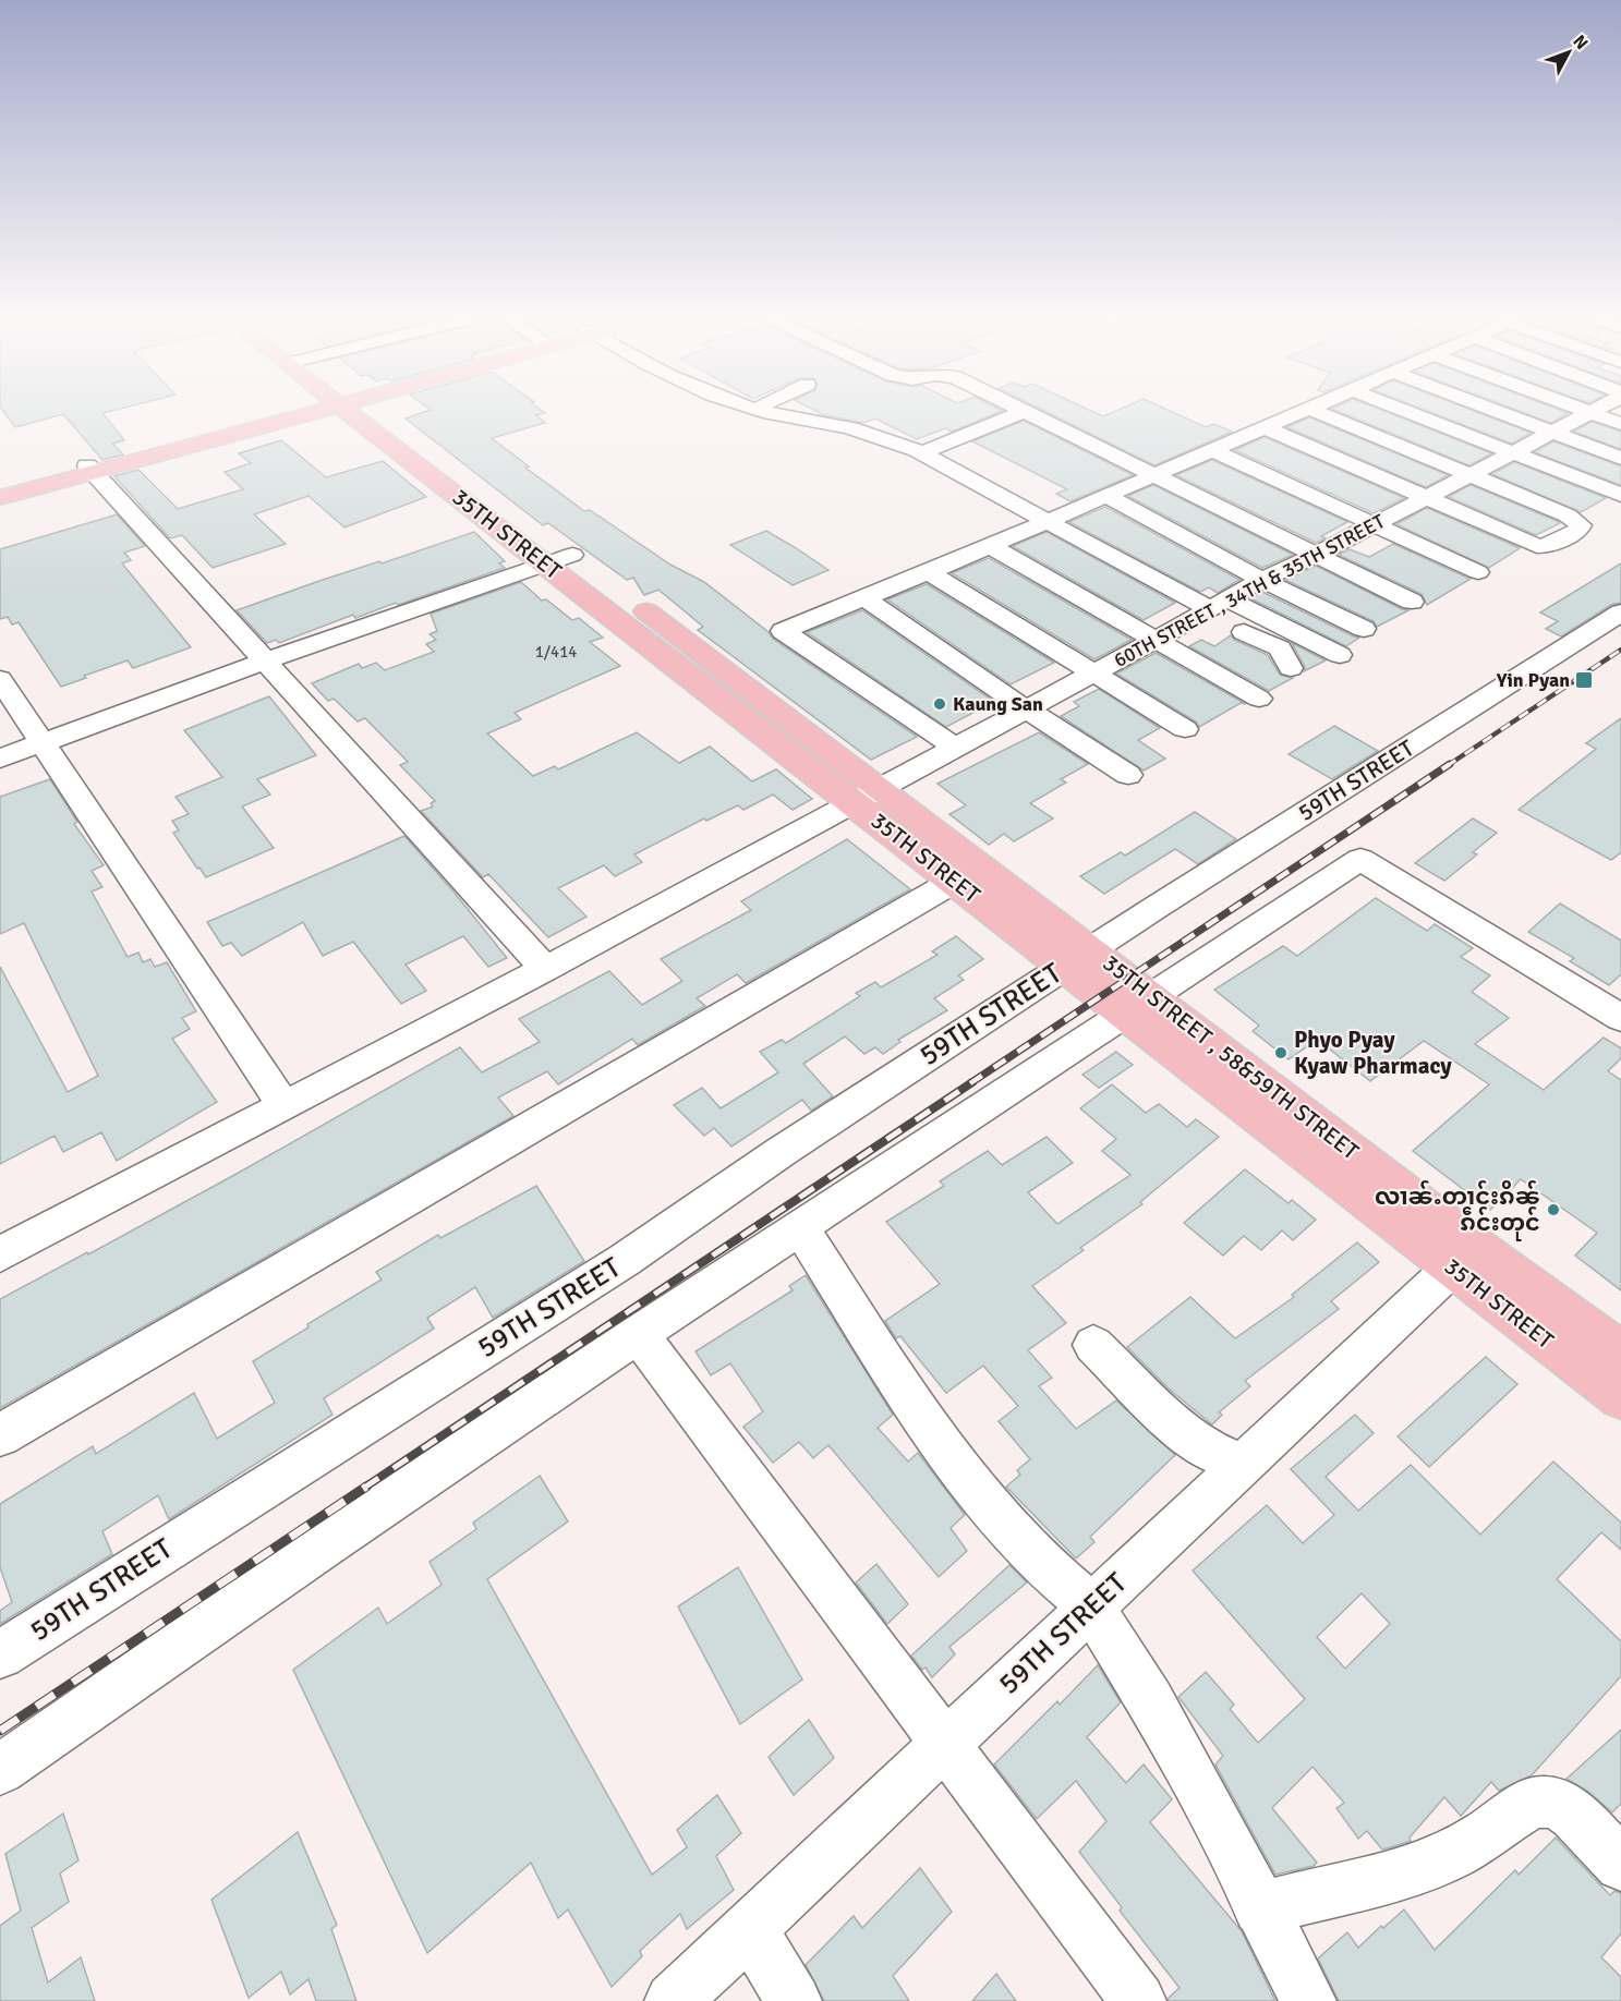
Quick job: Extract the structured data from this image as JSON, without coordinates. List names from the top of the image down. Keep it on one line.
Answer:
{"streets":{"main road":["35TH STREET","35TH STREET , 58&59TH STREET"],"street":["60TH STREET , 34TH & 35TH STREET","59TH STREET"]},"crossings":[["35TH STREET","60TH STREET , 34TH & 35TH STREET"],["35TH STREET","59TH STREET"],["35TH STREET","35TH STREET , 58&59TH STREET"],["59TH STREET","35TH STREET , 58&59TH STREET"]],"places":{"transit":["Yin Pyan"],"other":["Kaung San","Phyo Pyay Kyaw Pharmacy","လၢၼ်ႉတၢင်းၵိၼ် ၵဵင်းတုင်"]},"house_numbers":["1/414"],"north":"top right"}
